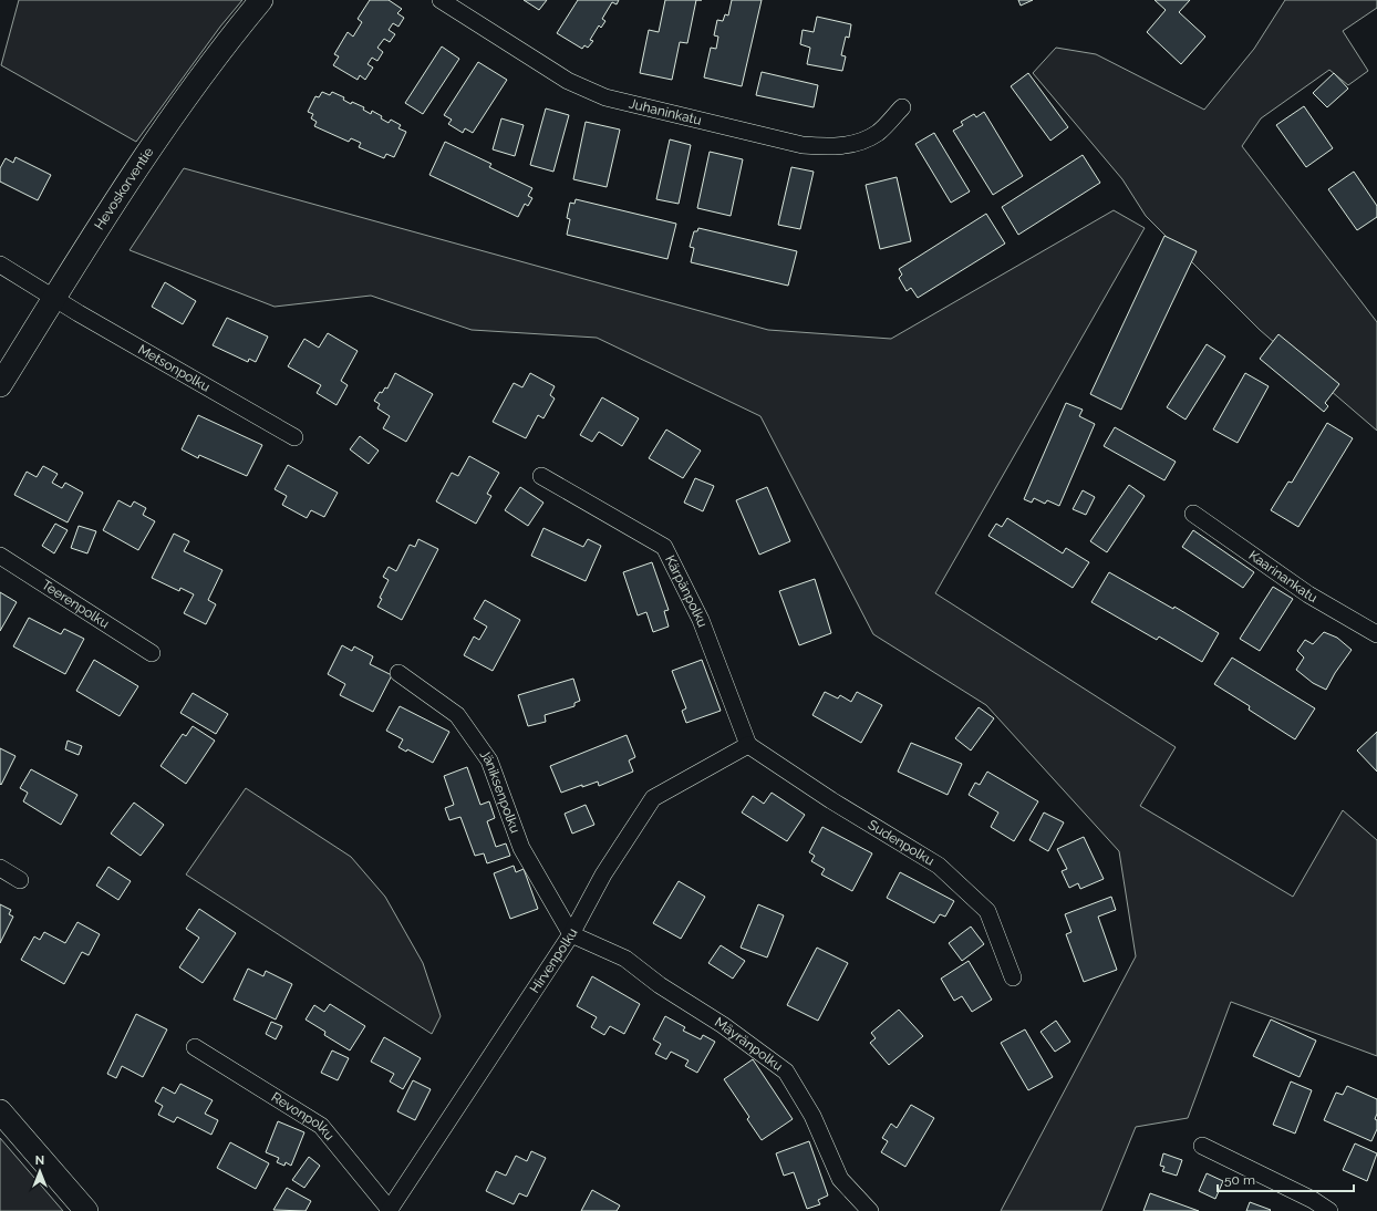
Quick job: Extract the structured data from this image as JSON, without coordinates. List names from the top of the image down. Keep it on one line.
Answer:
{"streets":{"street":["Juhaninkatu","Hevoskorventie","Metsonpolku","Kaarinankatu","Kärpänpolku","Teerenpolku","Jäniksenpolku","Sudenpolku","Hirvenpolku","Mäyränpolku","Revonpolku"]},"crossings":[["Hevoskorventie","Metsonpolku"],["Kärpänpolku","Sudenpolku"],["Kärpänpolku","Hirvenpolku"],["Jäniksenpolku","Hirvenpolku"],["Jäniksenpolku","Mäyränpolku"],["Sudenpolku","Hirvenpolku"],["Hirvenpolku","Mäyränpolku"],["Hirvenpolku","Revonpolku"]],"scale_bar":"50 m","north":"top"}
